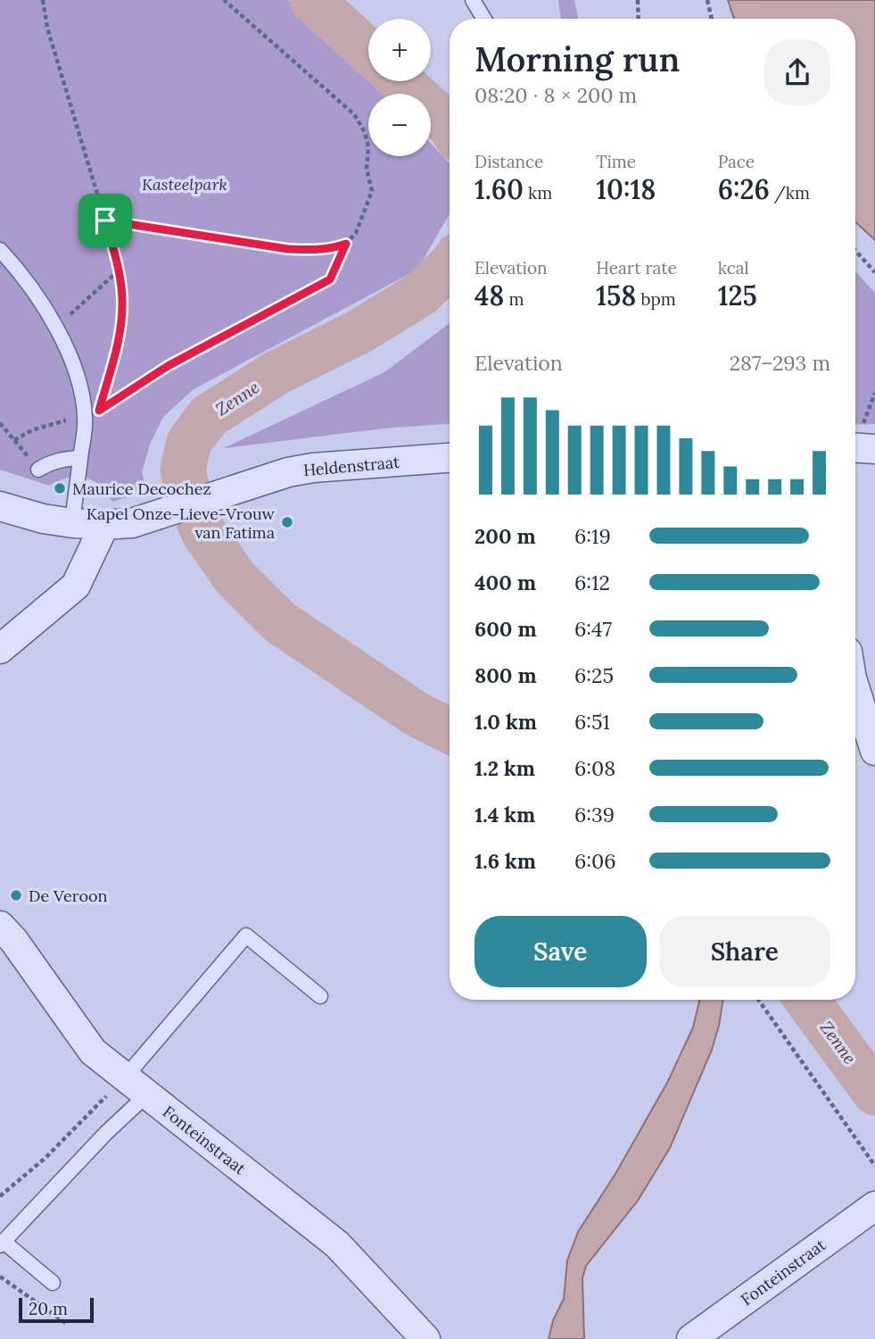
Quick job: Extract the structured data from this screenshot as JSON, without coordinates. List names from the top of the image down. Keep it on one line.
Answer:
{"streets":{"street":["Heldenstraat","Fonteinstraat"]},"water":["Zenne"],"parks":["Kasteelpark"],"places":["Maurice Decochez","Kapel Onze-Lieve-Vrouw van Fatima","De Veroon"],"scale_bar":"20 m","page":{"map_buttons":["+","−"],"heading":["Morning run","08:20 · 8 × 200 m"],"stats":[["Distance","1.60 km"],["Time","10:18"],["Pace","6:26 /km"],["Elevation","48 m"],["Heart rate","158 bpm"],["kcal","125"]],"chart":["Elevation","287–293 m"],"list":[{"name":"200 m","note":"6:19"},{"name":"400 m","note":"6:12"},{"name":"600 m","note":"6:47"},{"name":"800 m","note":"6:25"},{"name":"1.0 km","note":"6:51"},{"name":"1.2 km","note":"6:08"},{"name":"1.4 km","note":"6:39"},{"name":"1.6 km","note":"6:06"}],"buttons":["Save","Share"],"scale":"20 m"}}
